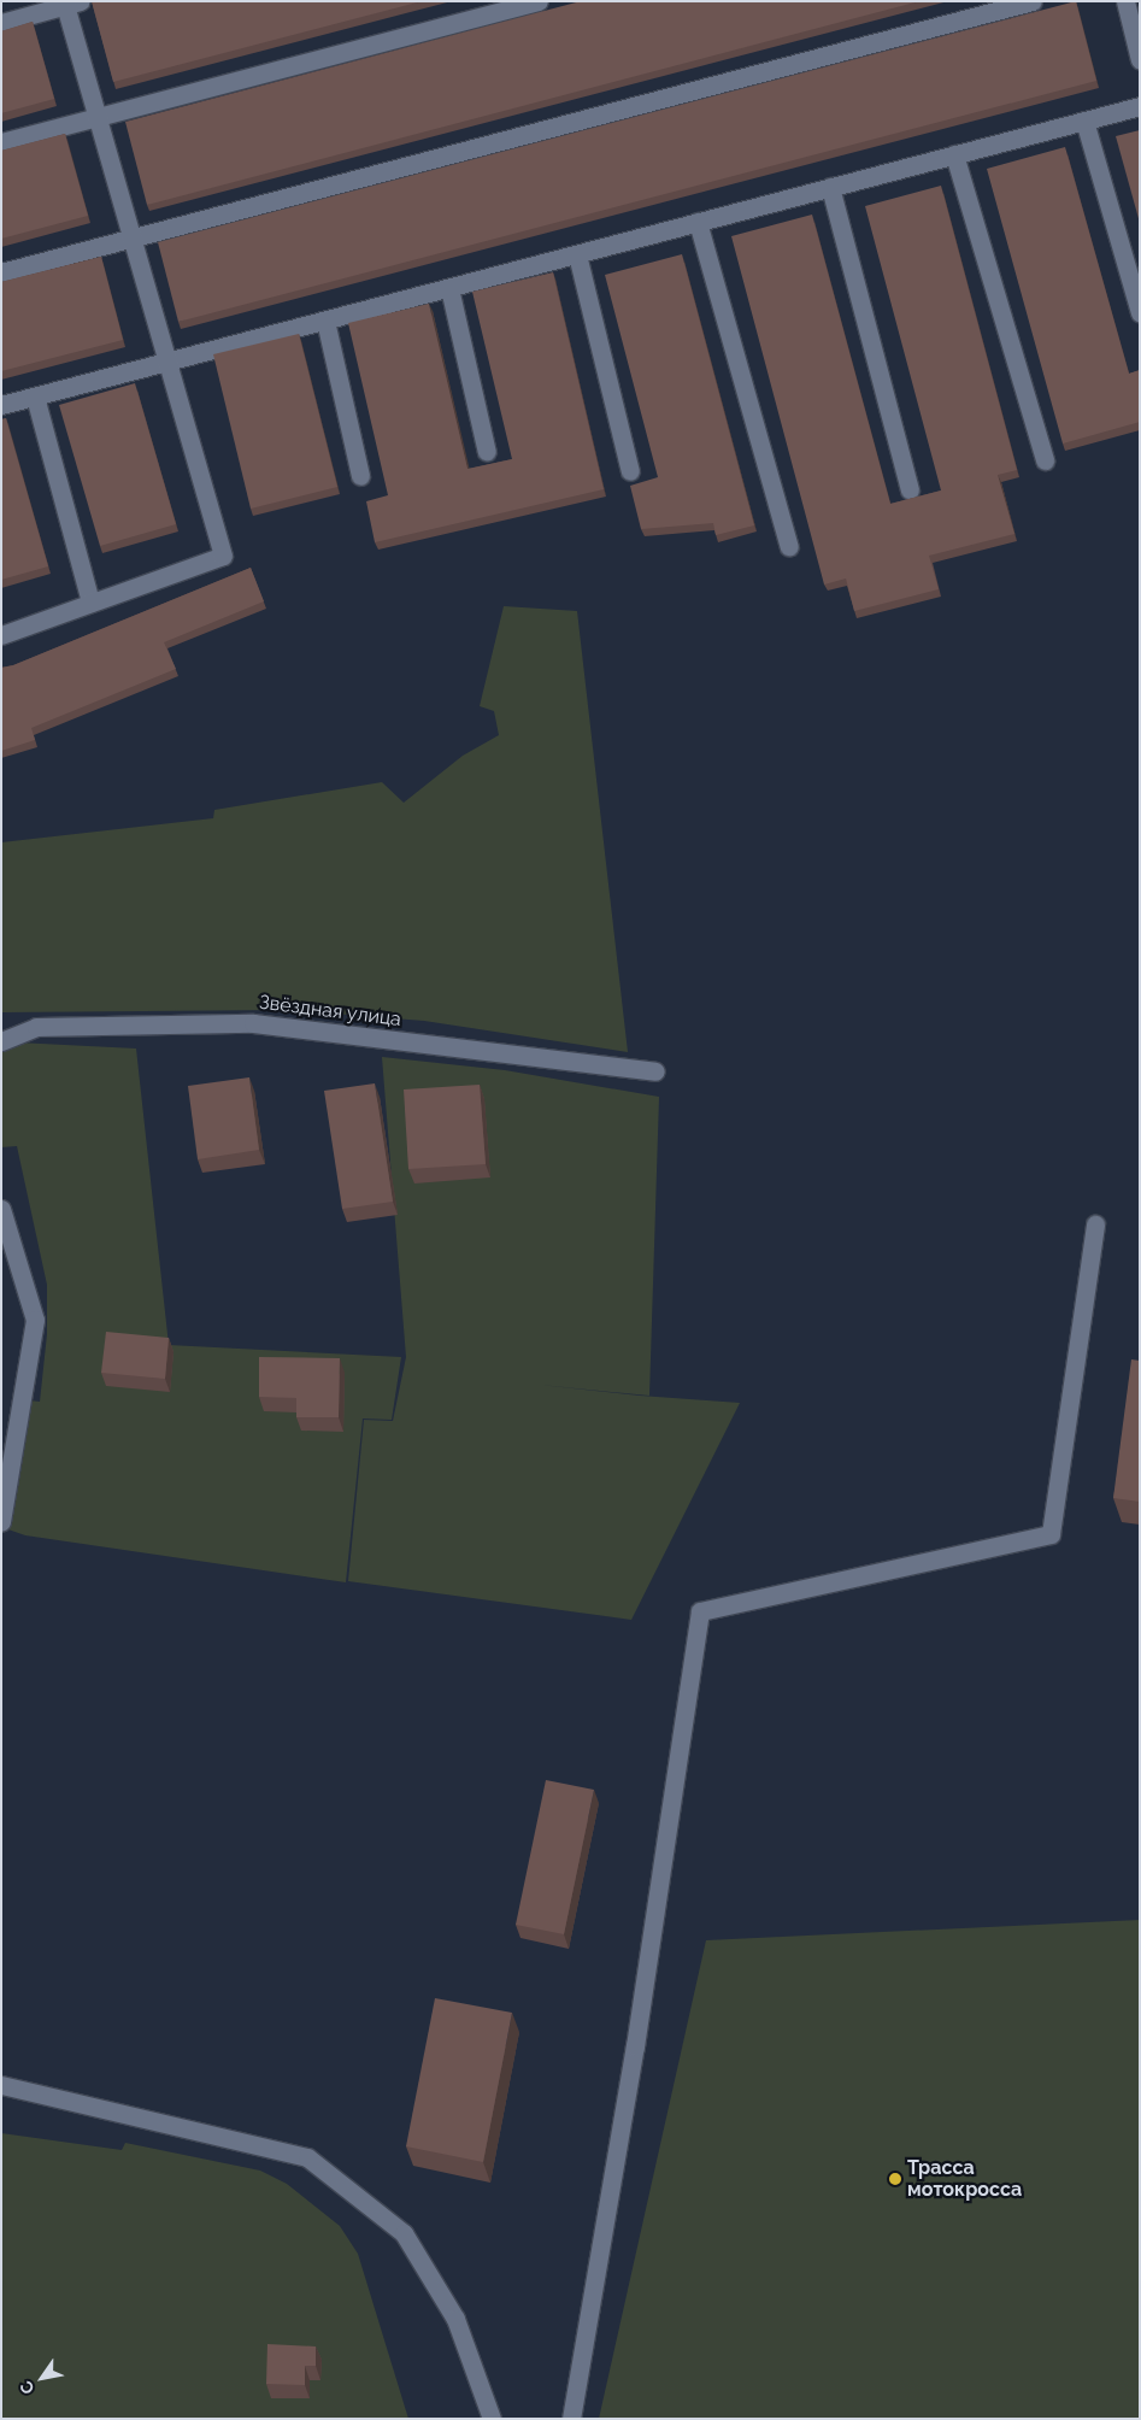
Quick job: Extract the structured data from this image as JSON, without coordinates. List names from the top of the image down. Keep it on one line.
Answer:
{"streets":{"street":["Звёздная улица"]},"places":["Трасса мотокросса"],"north":"bottom left"}
